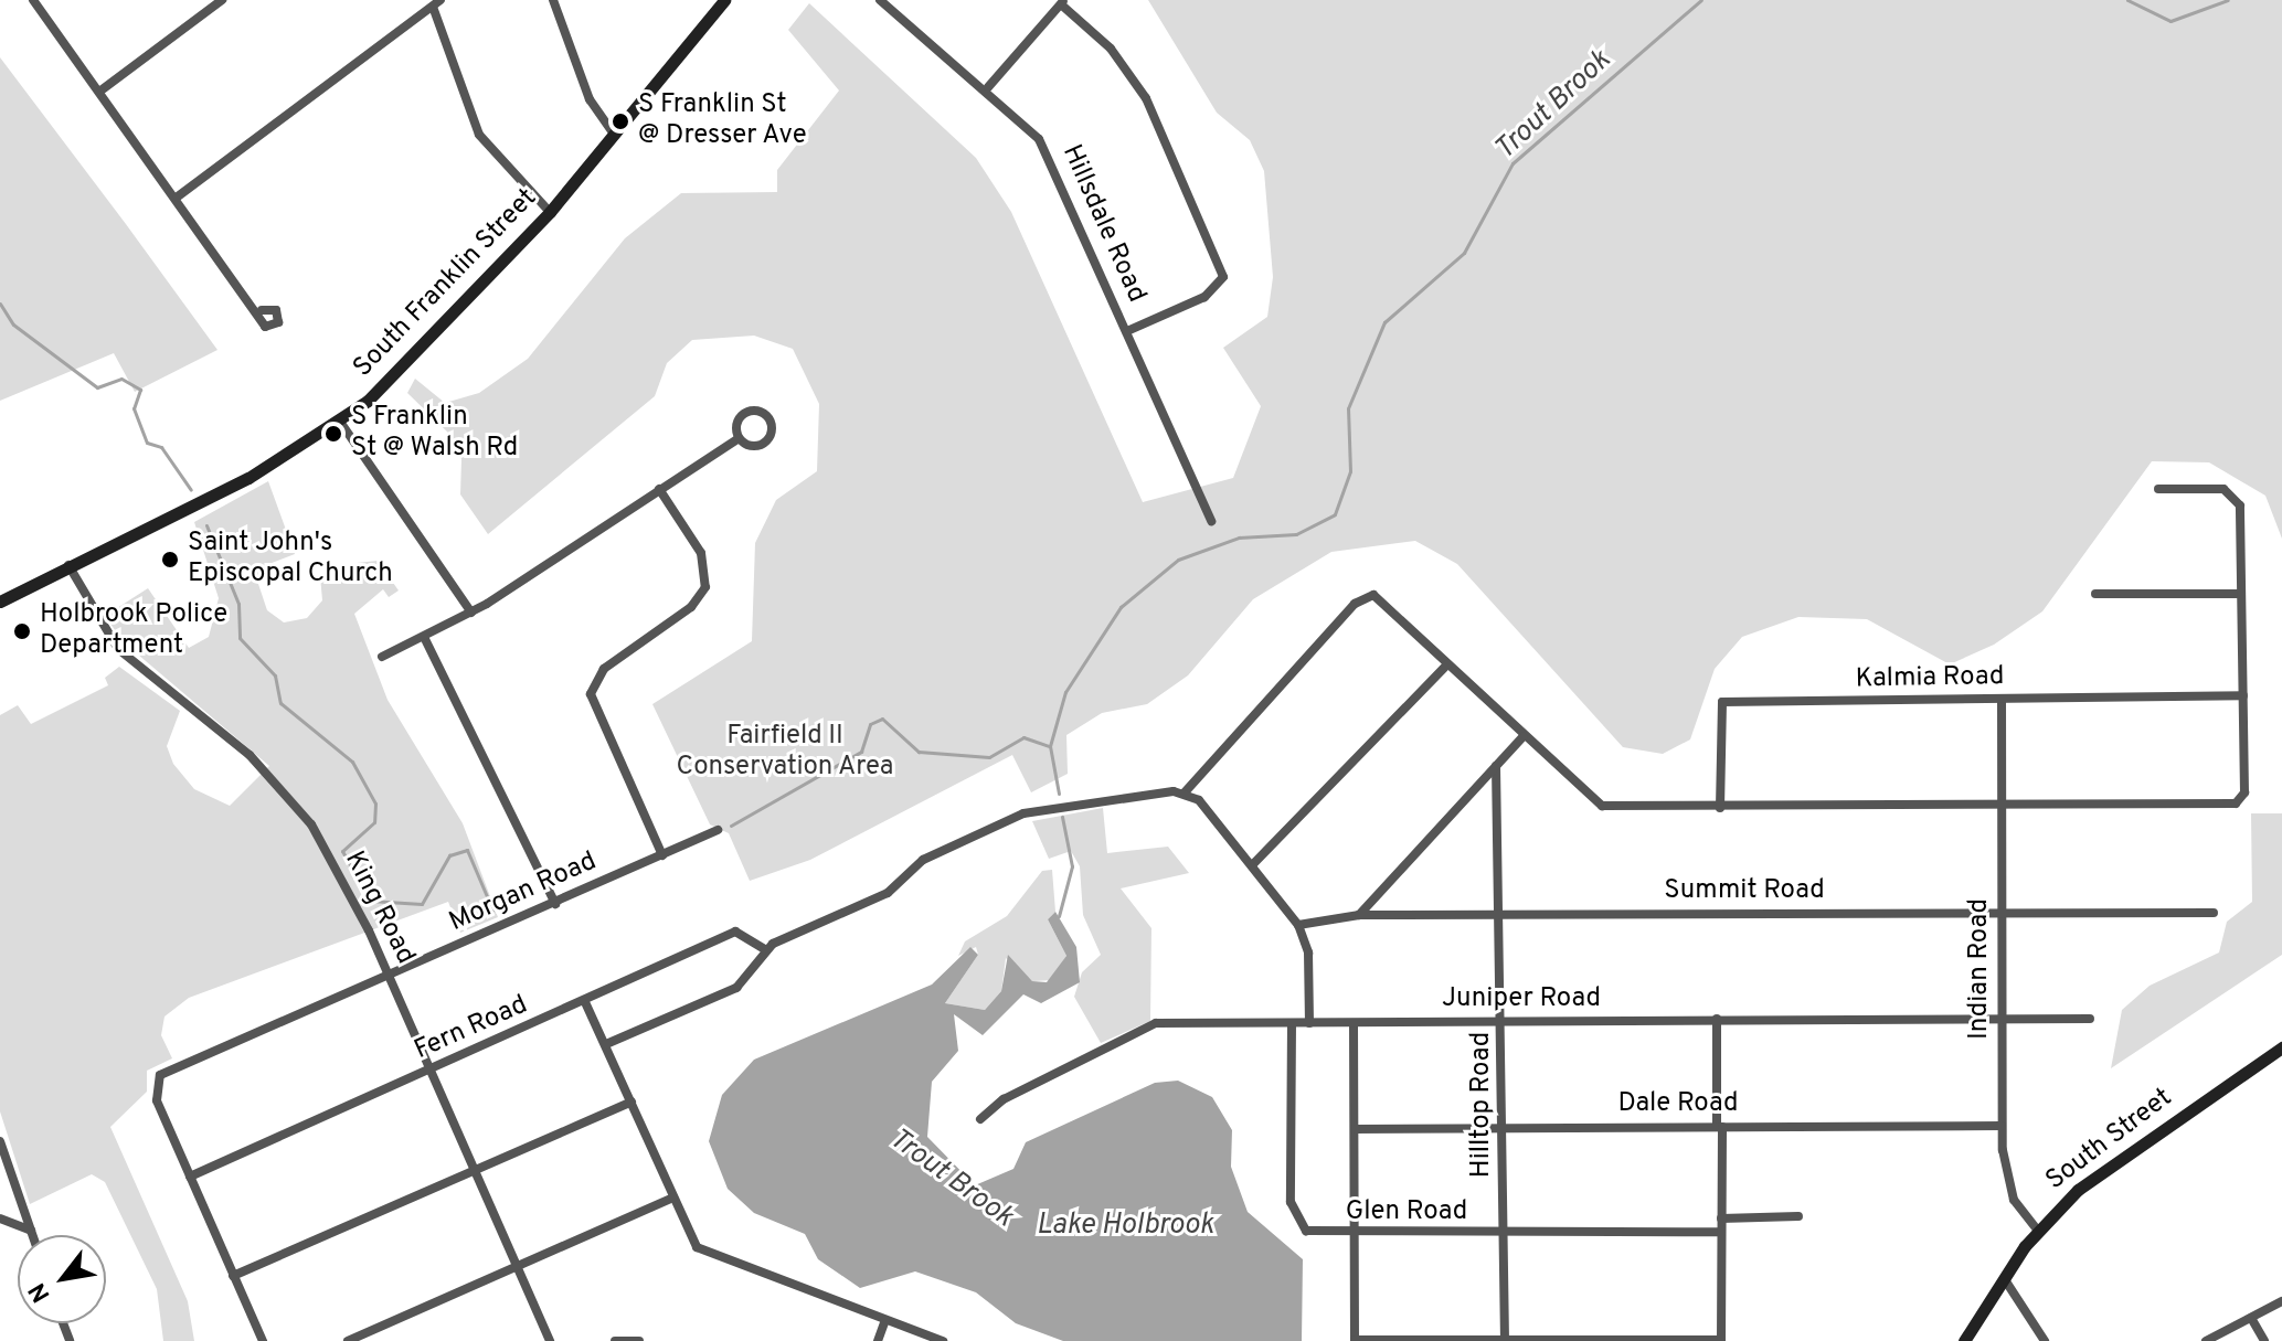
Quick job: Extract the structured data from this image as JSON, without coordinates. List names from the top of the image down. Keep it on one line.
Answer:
{"streets":{"main road":["South Franklin Street","South Street"],"street":["Hillsdale Road","Kalmia Road","Summit Road","Morgan Road","King Road","Indian Road","Juniper Road","Fern Road","Hilltop Road","Dale Road","Glen Road"]},"crossings":[["South Franklin Street","King Road"],["Kalmia Road","Indian Road"],["Summit Road","Indian Road"],["Summit Road","Hilltop Road"],["Morgan Road","King Road"],["Morgan Road","Fern Road"],["King Road","Fern Road"],["Indian Road","Juniper Road"],["Indian Road","Dale Road"],["Indian Road","South Street"],["Juniper Road","Hilltop Road"],["Juniper Road","Glen Road"],["Hilltop Road","Dale Road"],["Hilltop Road","Glen Road"]],"water":["Trout Brook","Lake Holbrook"],"parks":["Fairfield II Conservation Area"],"places":["S Franklin St @ Dresser Ave","S Franklin St @ Walsh Rd","Saint John's Episcopal Church","Holbrook Police Department"],"north":"bottom left"}
